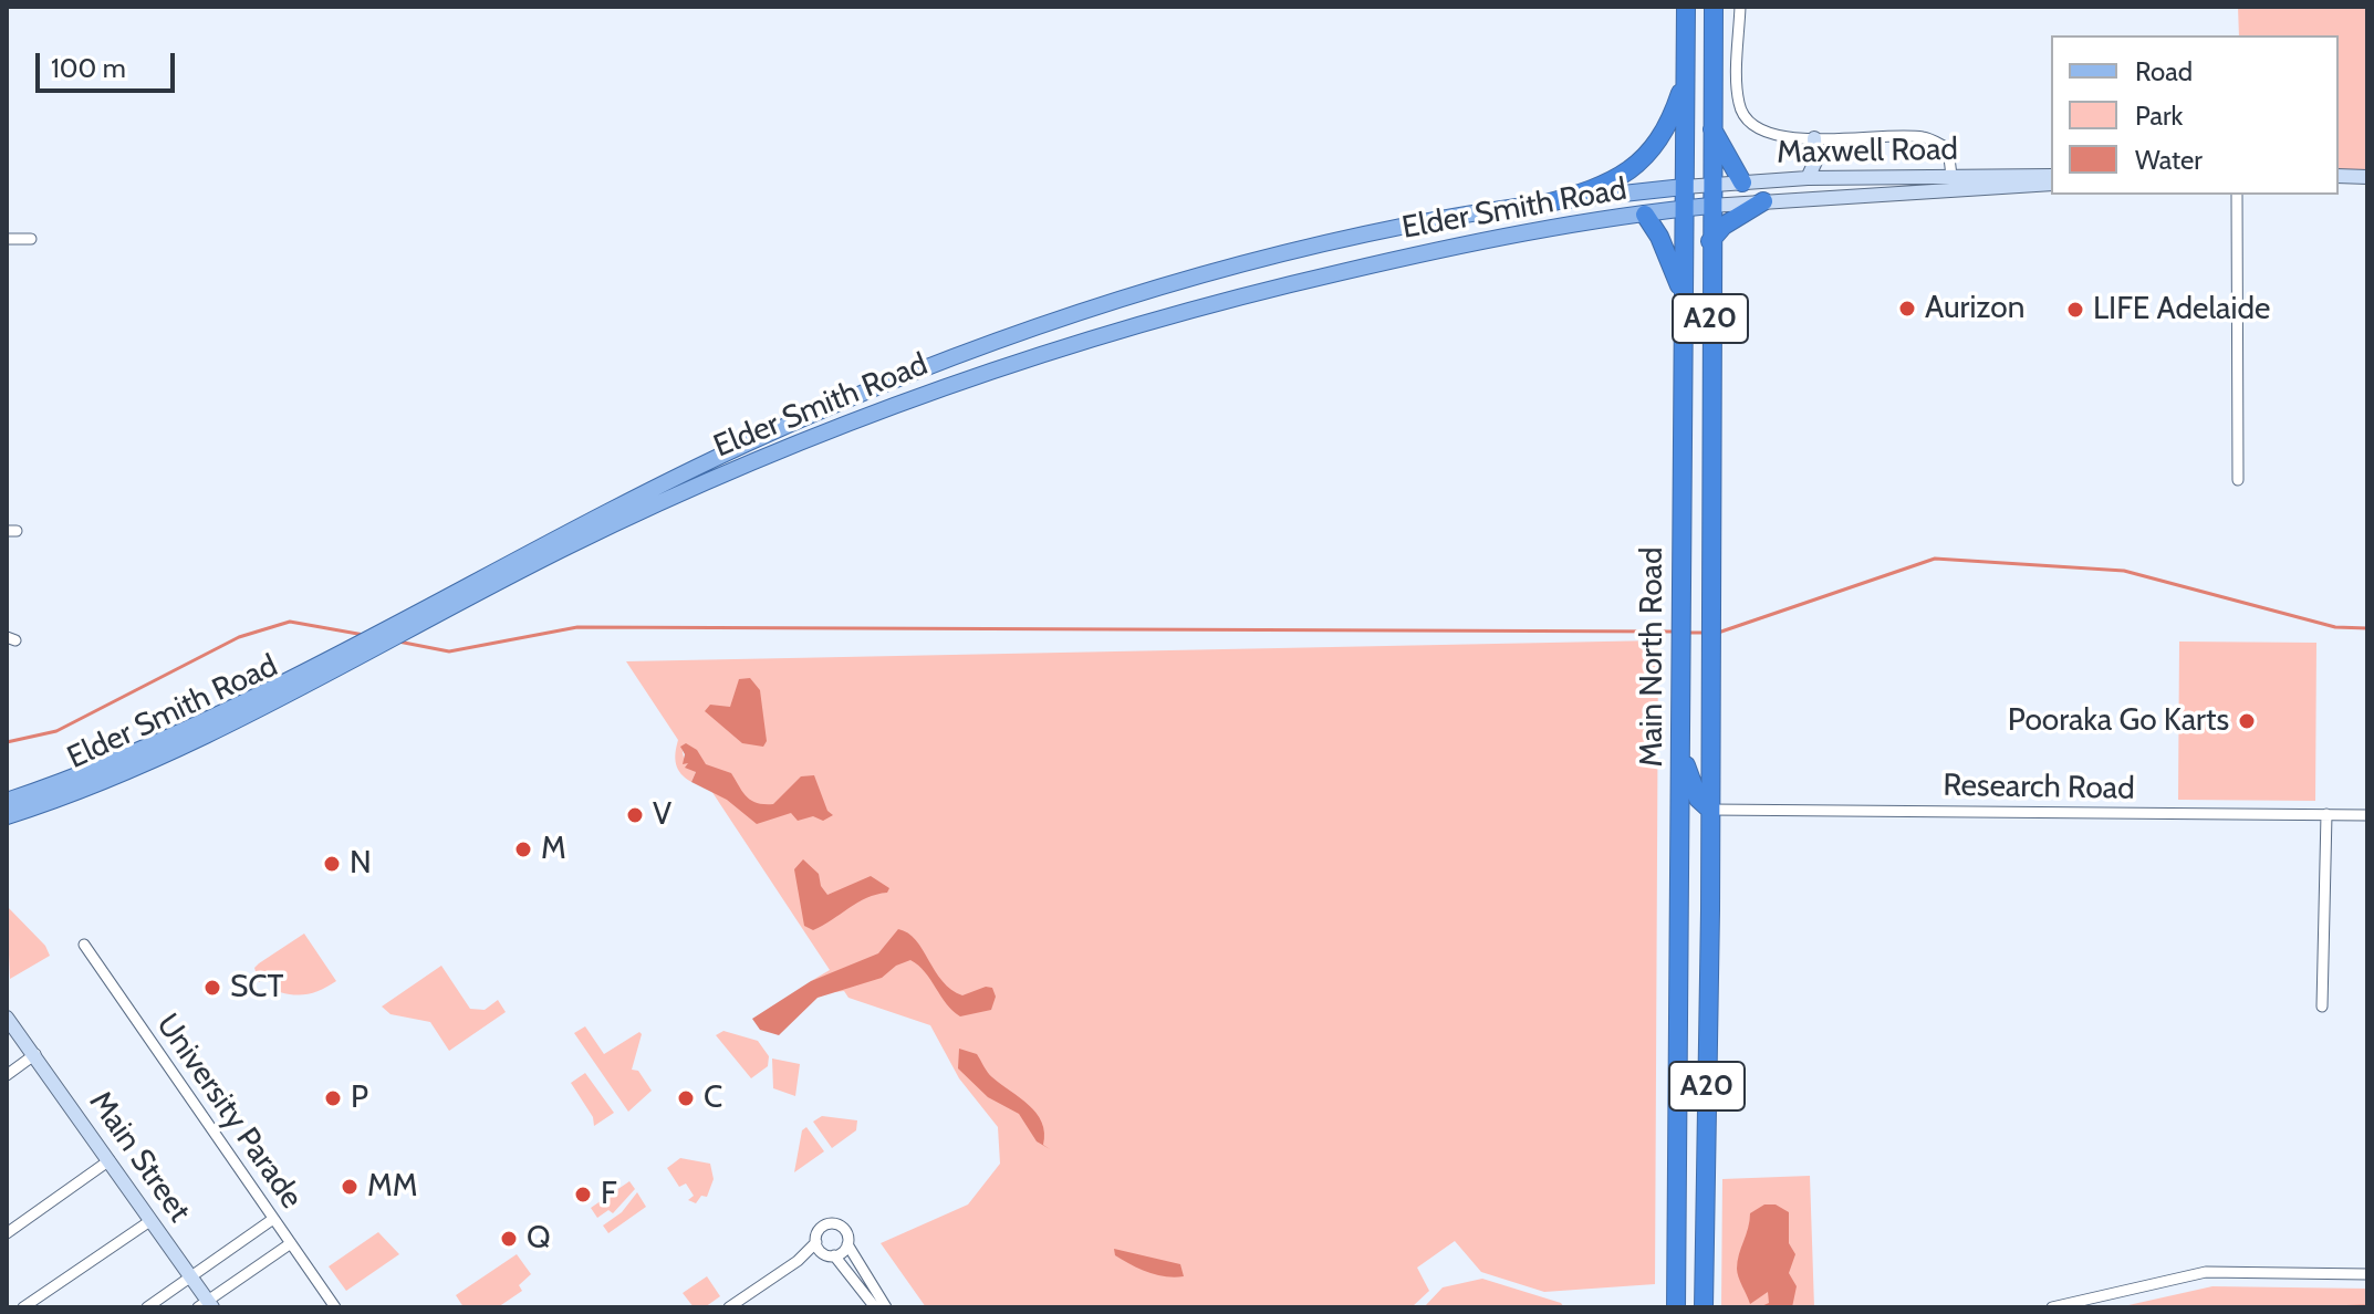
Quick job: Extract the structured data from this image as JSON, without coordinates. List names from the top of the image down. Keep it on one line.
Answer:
{"streets":{"highway":["A20","Main North Road"],"main road":["Elder Smith Road"],"street":["Maxwell Road","Research Road","University Parade","Main Street"]},"crossings":[["Maxwell Road","Elder Smith Road"],["Maxwell Road","Main North Road"],["Elder Smith Road","Main North Road"],["Main North Road","Research Road"]],"places":["Aurizon","LIFE Adelaide","Pooraka Go Karts","V","M","N","SCT","P","C","MM","F","Q"],"legend":["Road","Park","Water"],"scale_bar":"100 m"}
